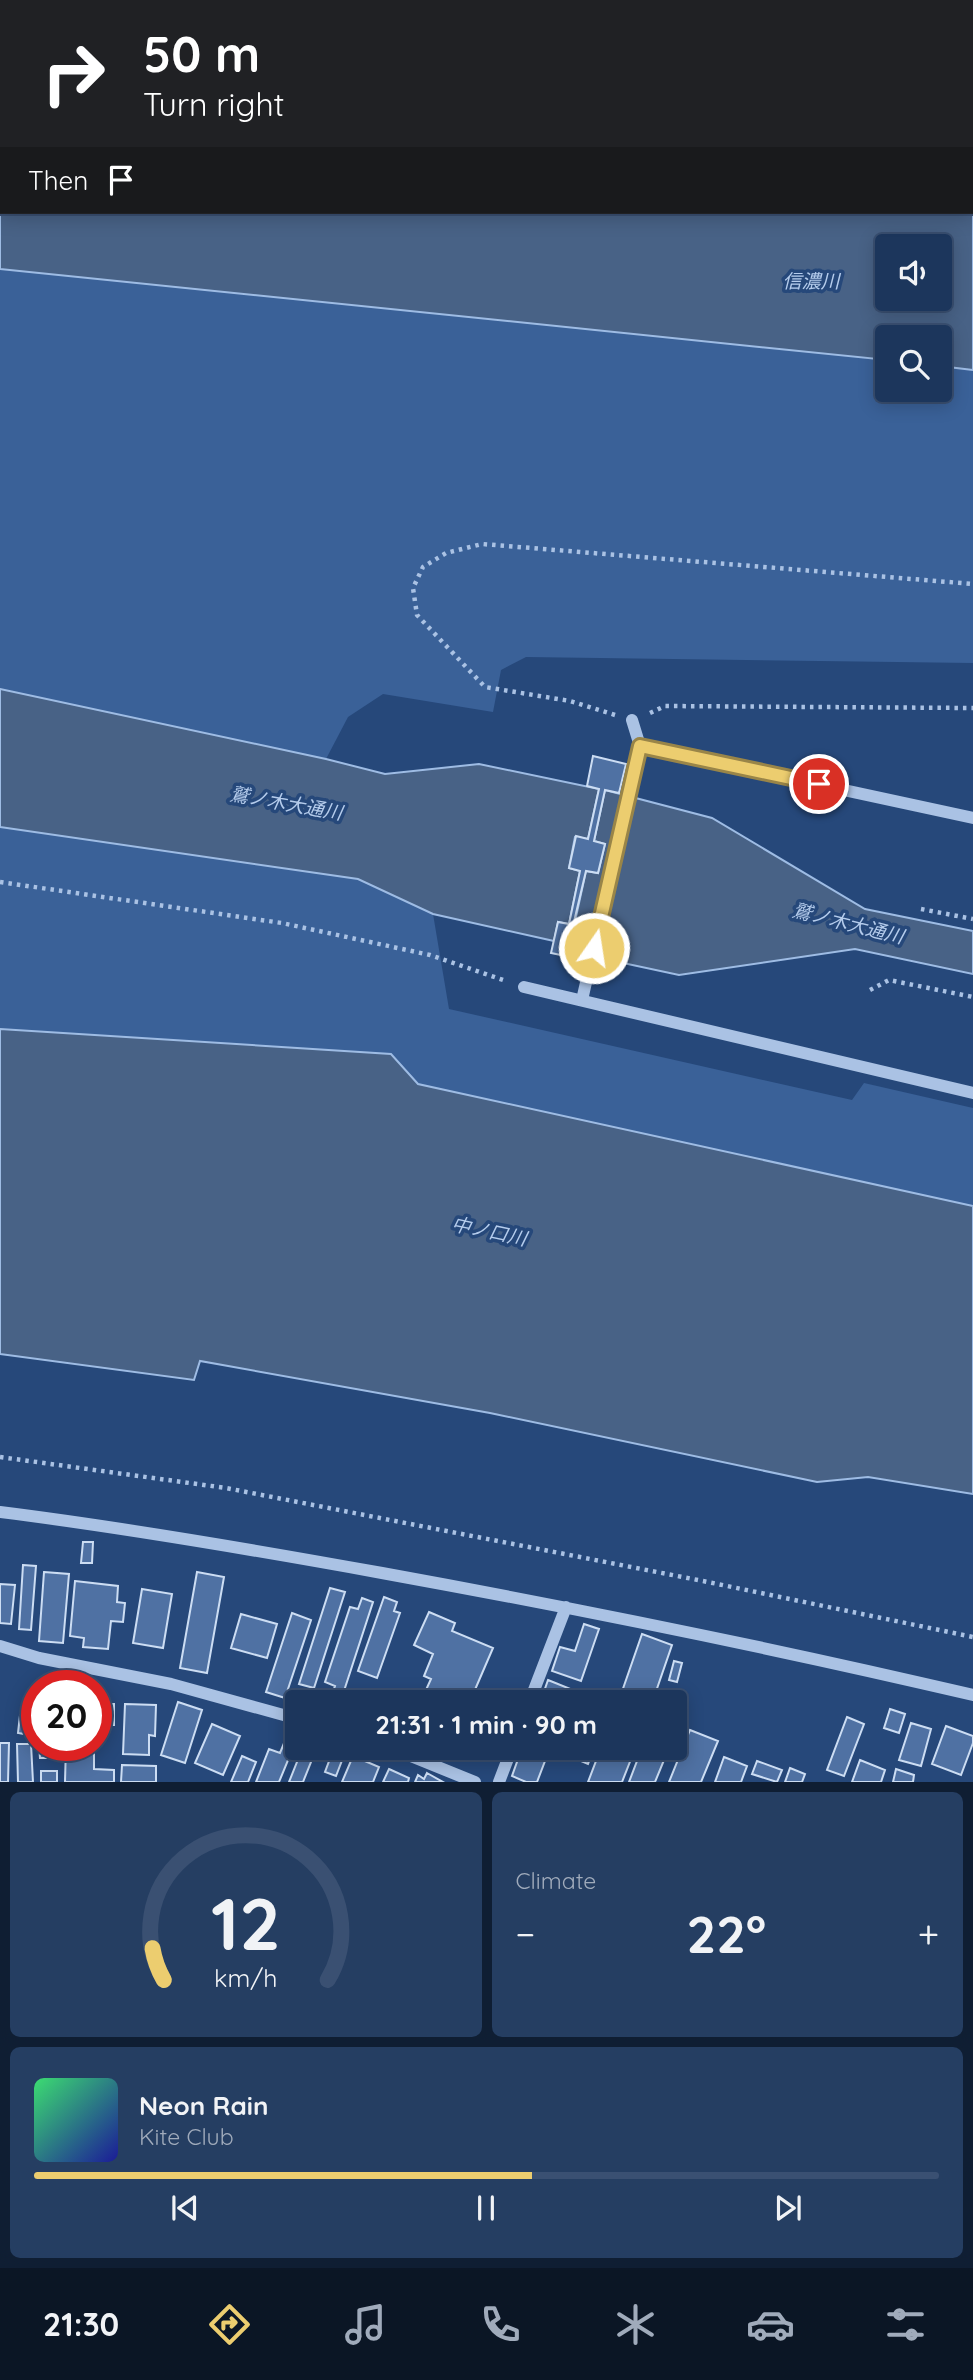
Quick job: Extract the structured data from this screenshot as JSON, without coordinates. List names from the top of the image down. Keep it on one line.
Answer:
{"water":["信濃川","鷲ノ木大通川","中ノ口川"],"page":{"turn":["50 m","Turn right"],"then":"Then","limit":"20","trip":"21:31 · 1 min · 90 m","tile":"Climate","heat":["−","22°","+"],"song":["Neon Rain","Kite Club"],"tabs":"21:30","gauge":["12","km/h"]}}
